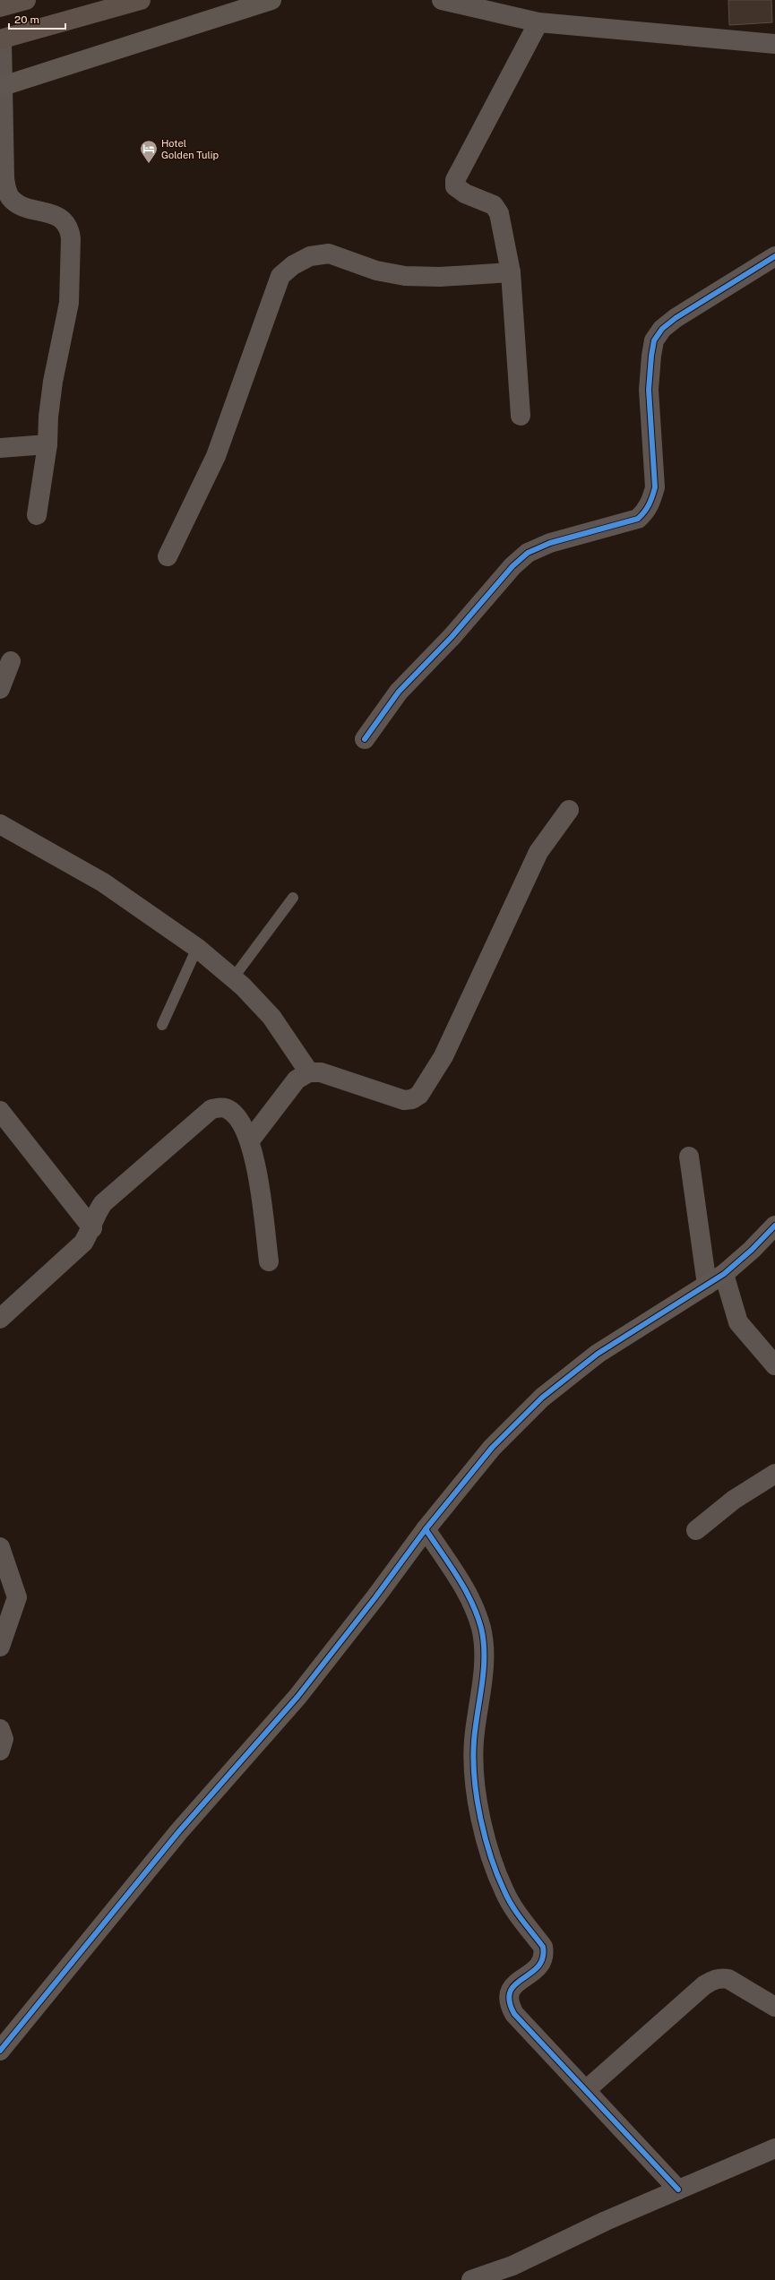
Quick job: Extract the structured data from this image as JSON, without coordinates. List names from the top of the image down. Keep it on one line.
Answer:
{"places":{"hotel":["Hotel Golden Tulip"]},"scale_bar":"20 m"}
